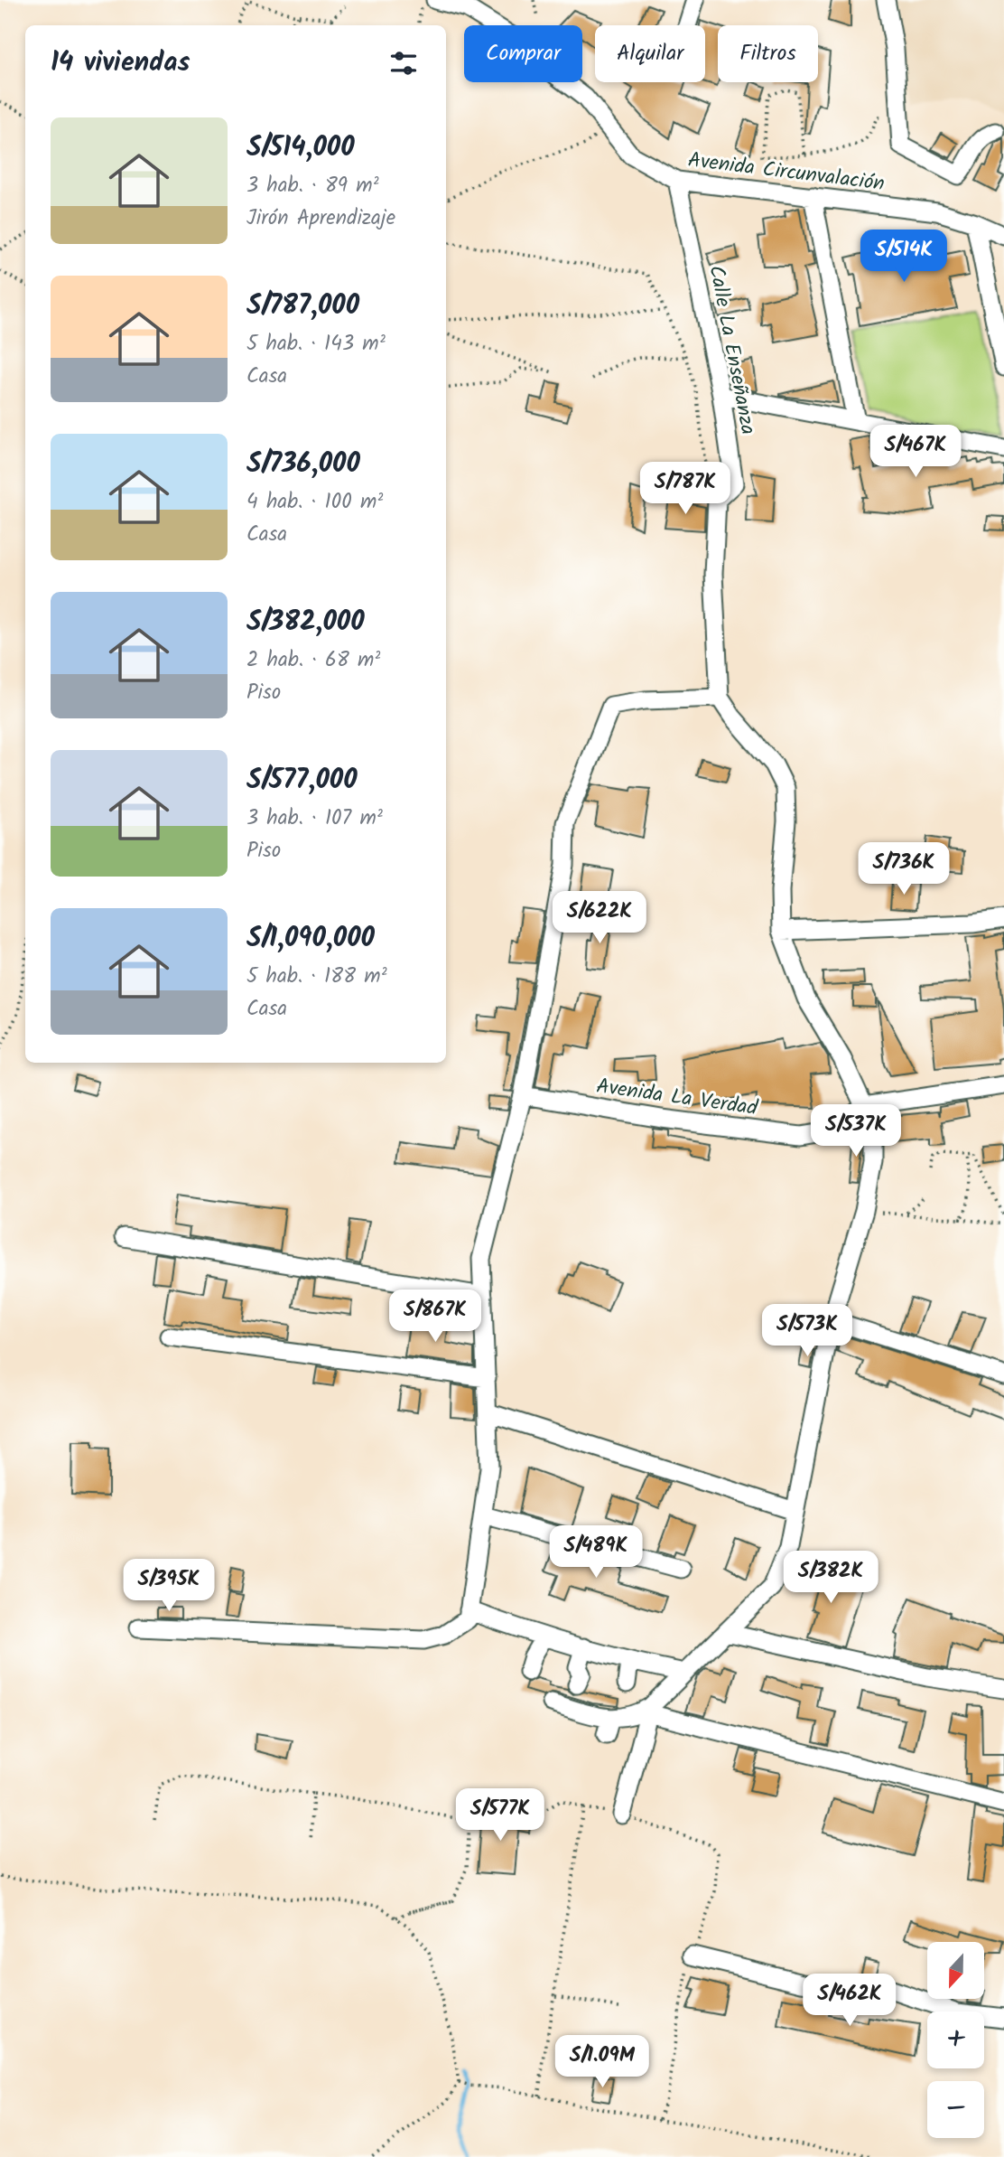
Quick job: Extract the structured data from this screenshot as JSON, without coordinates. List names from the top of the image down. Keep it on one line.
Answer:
{"streets":{"street":["Avenida Circunvalación","Calle La Enseñanza","Avenida La Verdad"]},"crossings":[["Avenida Circunvalación","Calle La Enseñanza"]],"north":"bottom","page":{"chip":["Comprar","Alquilar","Filtros"],"heading":"14 viviendas","list":[{"name":"S/514,000","note":"3 hab. · 89 m² · Jirón Aprendizaje"},{"name":"S/787,000","note":"5 hab. · 143 m² · Casa"},{"name":"S/736,000","note":"4 hab. · 100 m² · Casa"},{"name":"S/382,000","note":"2 hab. · 68 m² · Piso"},{"name":"S/577,000","note":"3 hab. · 107 m² · Piso"},{"name":"S/1,090,000","note":"5 hab. · 188 m² · Casa"}],"price":["S/514K","S/467K","S/787K","S/736K","S/622K","S/537K","S/867K","S/573K","S/489K","S/382K","S/395K","S/577K","S/462K","S/1.09M"],"map_buttons":["+","−"]}}
